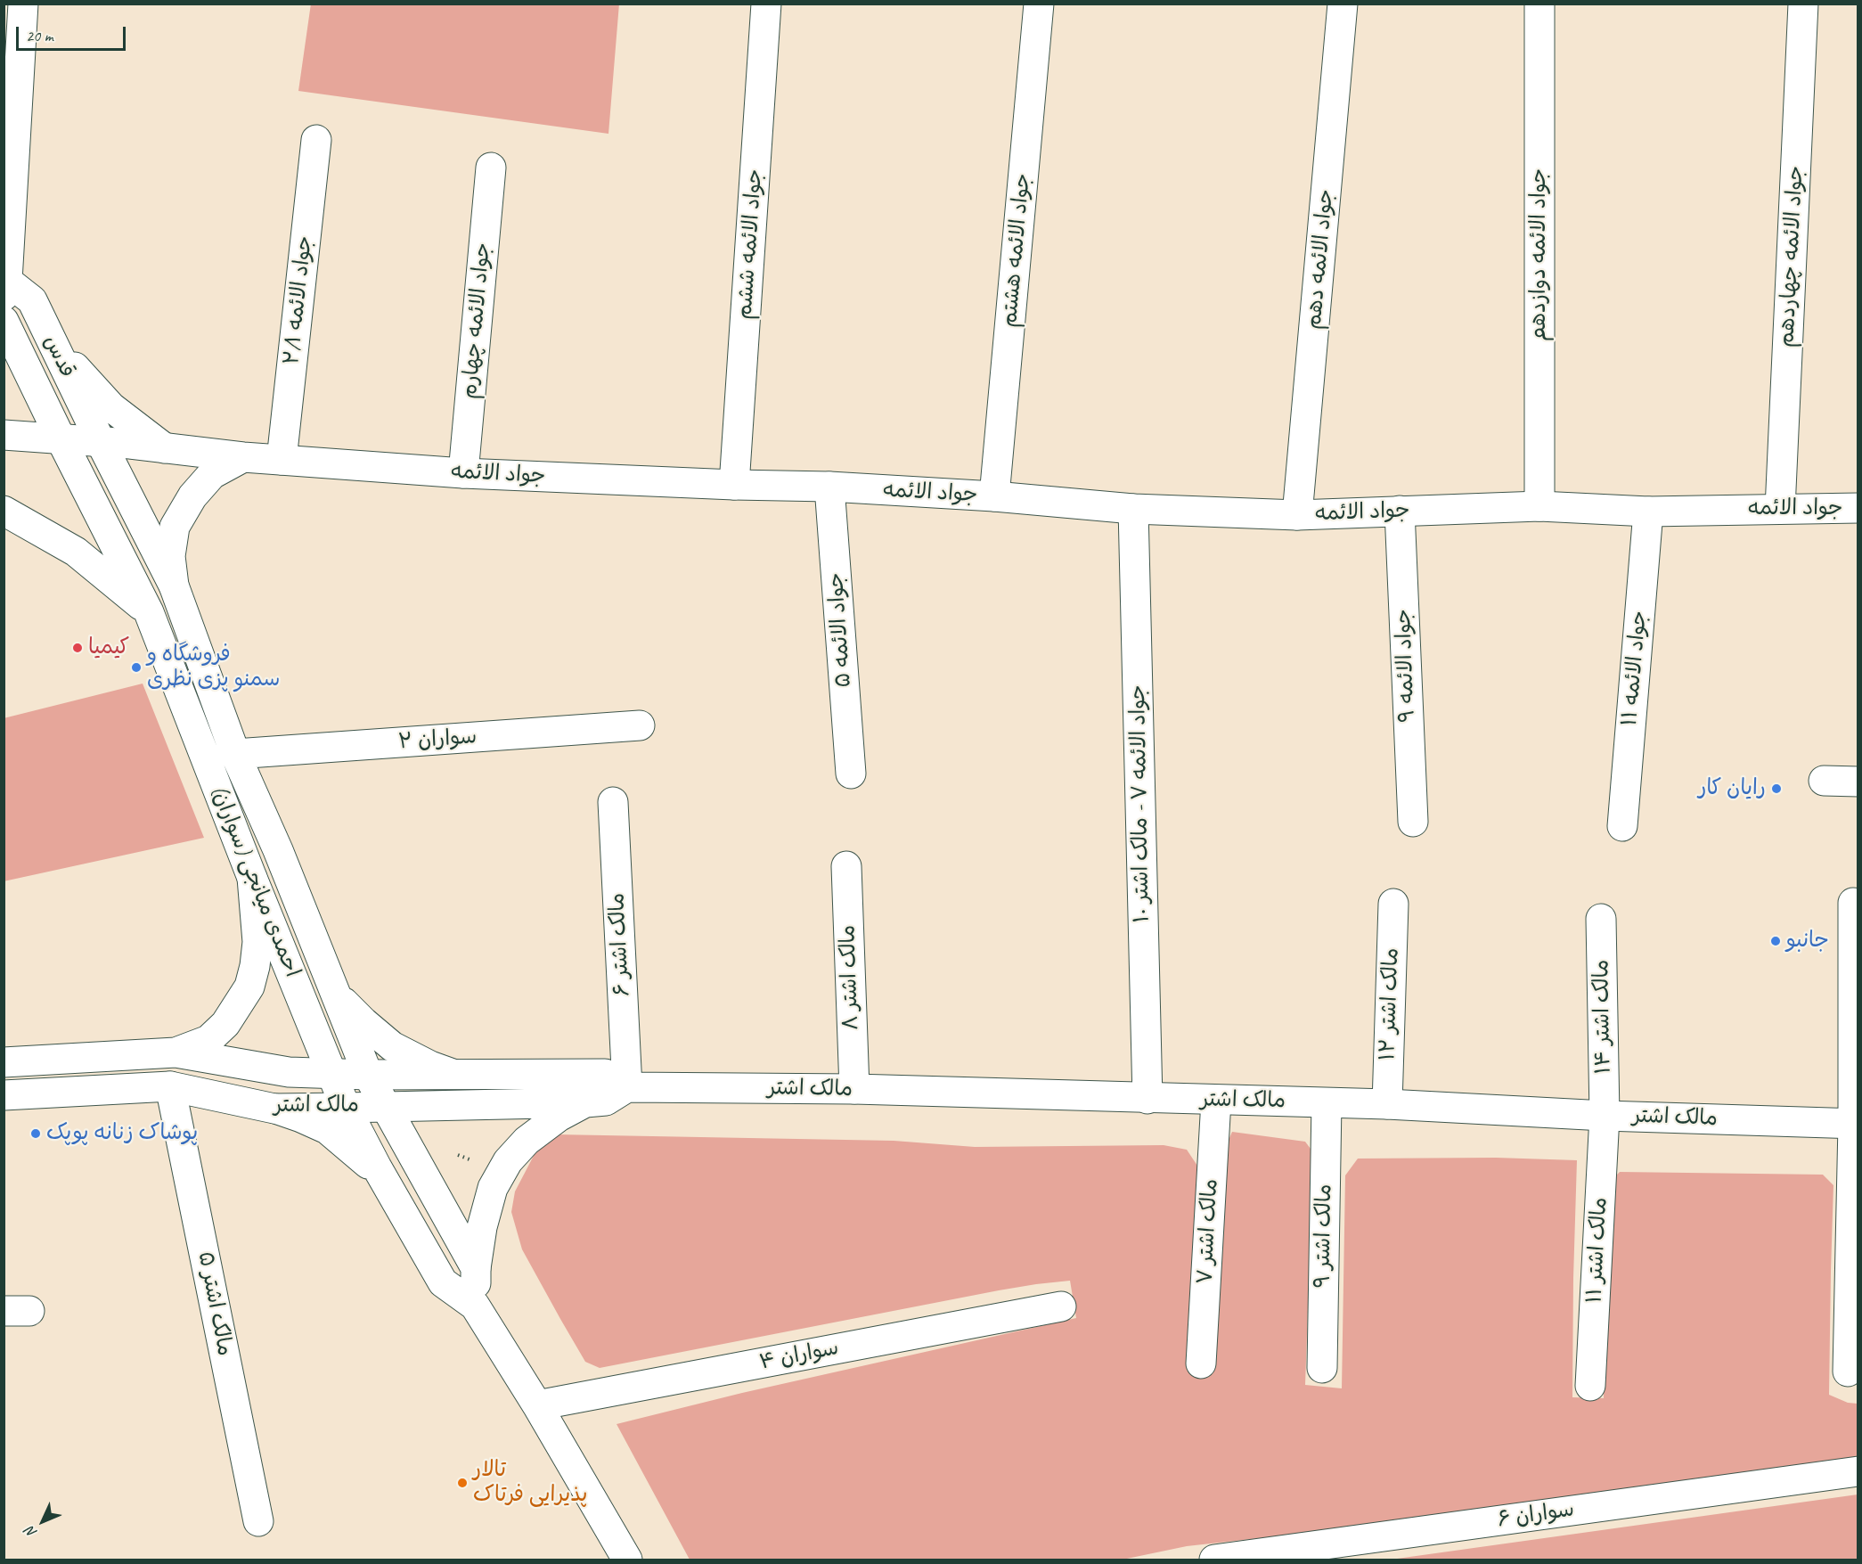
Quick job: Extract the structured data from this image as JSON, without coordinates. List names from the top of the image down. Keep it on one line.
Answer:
{"streets":{"street":["جواد الائمه ششم","جواد الائمه هشتم","جواد الائمه دوازدهم","جواد الائمه چهاردهم","جواد الائمه دهم","جواد الائمه ۲/۱","جواد الائمه چهارم","قدس","جواد الائمه","جواد الائمه ۵","جواد الائمه ۹","جواد الائمه ۱۱","سواران ۲","جواد الائمه ۷ - مالک اشتر ۱۰","احمدی میانجی (سواران)","مالک اشتر ۶","مالک اشتر ۸","مالک اشتر ۱۲","مالک اشتر ۱۴","مالک اشتر","مالک اشتر ۷","مالک اشتر ۹","مالک اشتر ۱۱","مالک اشتر ۵","سواران ۴","سواران ۶"]},"crossings":[["جواد الائمه ششم","جواد الائمه"],["جواد الائمه هشتم","جواد الائمه"],["جواد الائمه دوازدهم","جواد الائمه"],["جواد الائمه چهاردهم","جواد الائمه"],["جواد الائمه دهم","جواد الائمه"],["جواد الائمه ۲/۱","جواد الائمه"],["جواد الائمه چهارم","جواد الائمه"],["قدس","جواد الائمه"],["قدس","احمدی میانجی (سواران)"],["جواد الائمه","جواد الائمه ۵"],["جواد الائمه","جواد الائمه ۹"],["جواد الائمه","جواد الائمه ۱۱"],["جواد الائمه","جواد الائمه ۷ - مالک اشتر ۱۰"],["جواد الائمه","احمدی میانجی (سواران)"],["سواران ۲","احمدی میانجی (سواران)"],["جواد الائمه ۷ - مالک اشتر ۱۰","مالک اشتر"],["احمدی میانجی (سواران)","مالک اشتر"],["احمدی میانجی (سواران)","سواران ۴"],["مالک اشتر ۶","مالک اشتر"],["مالک اشتر ۸","مالک اشتر"],["مالک اشتر ۱۲","مالک اشتر"],["مالک اشتر ۱۴","مالک اشتر"],["مالک اشتر ۱۴","مالک اشتر ۱۱"],["مالک اشتر","مالک اشتر ۷"],["مالک اشتر","مالک اشتر ۹"],["مالک اشتر","مالک اشتر ۱۱"],["مالک اشتر","مالک اشتر ۵"]],"places":["کیمیا","فروشگاه و سمنو پزی نظری","رایان کار","جانبو","پوشاک زنانه پوپک","تالار پذیرایی فرتاک"],"scale_bar":"20 m","north":"bottom left"}
